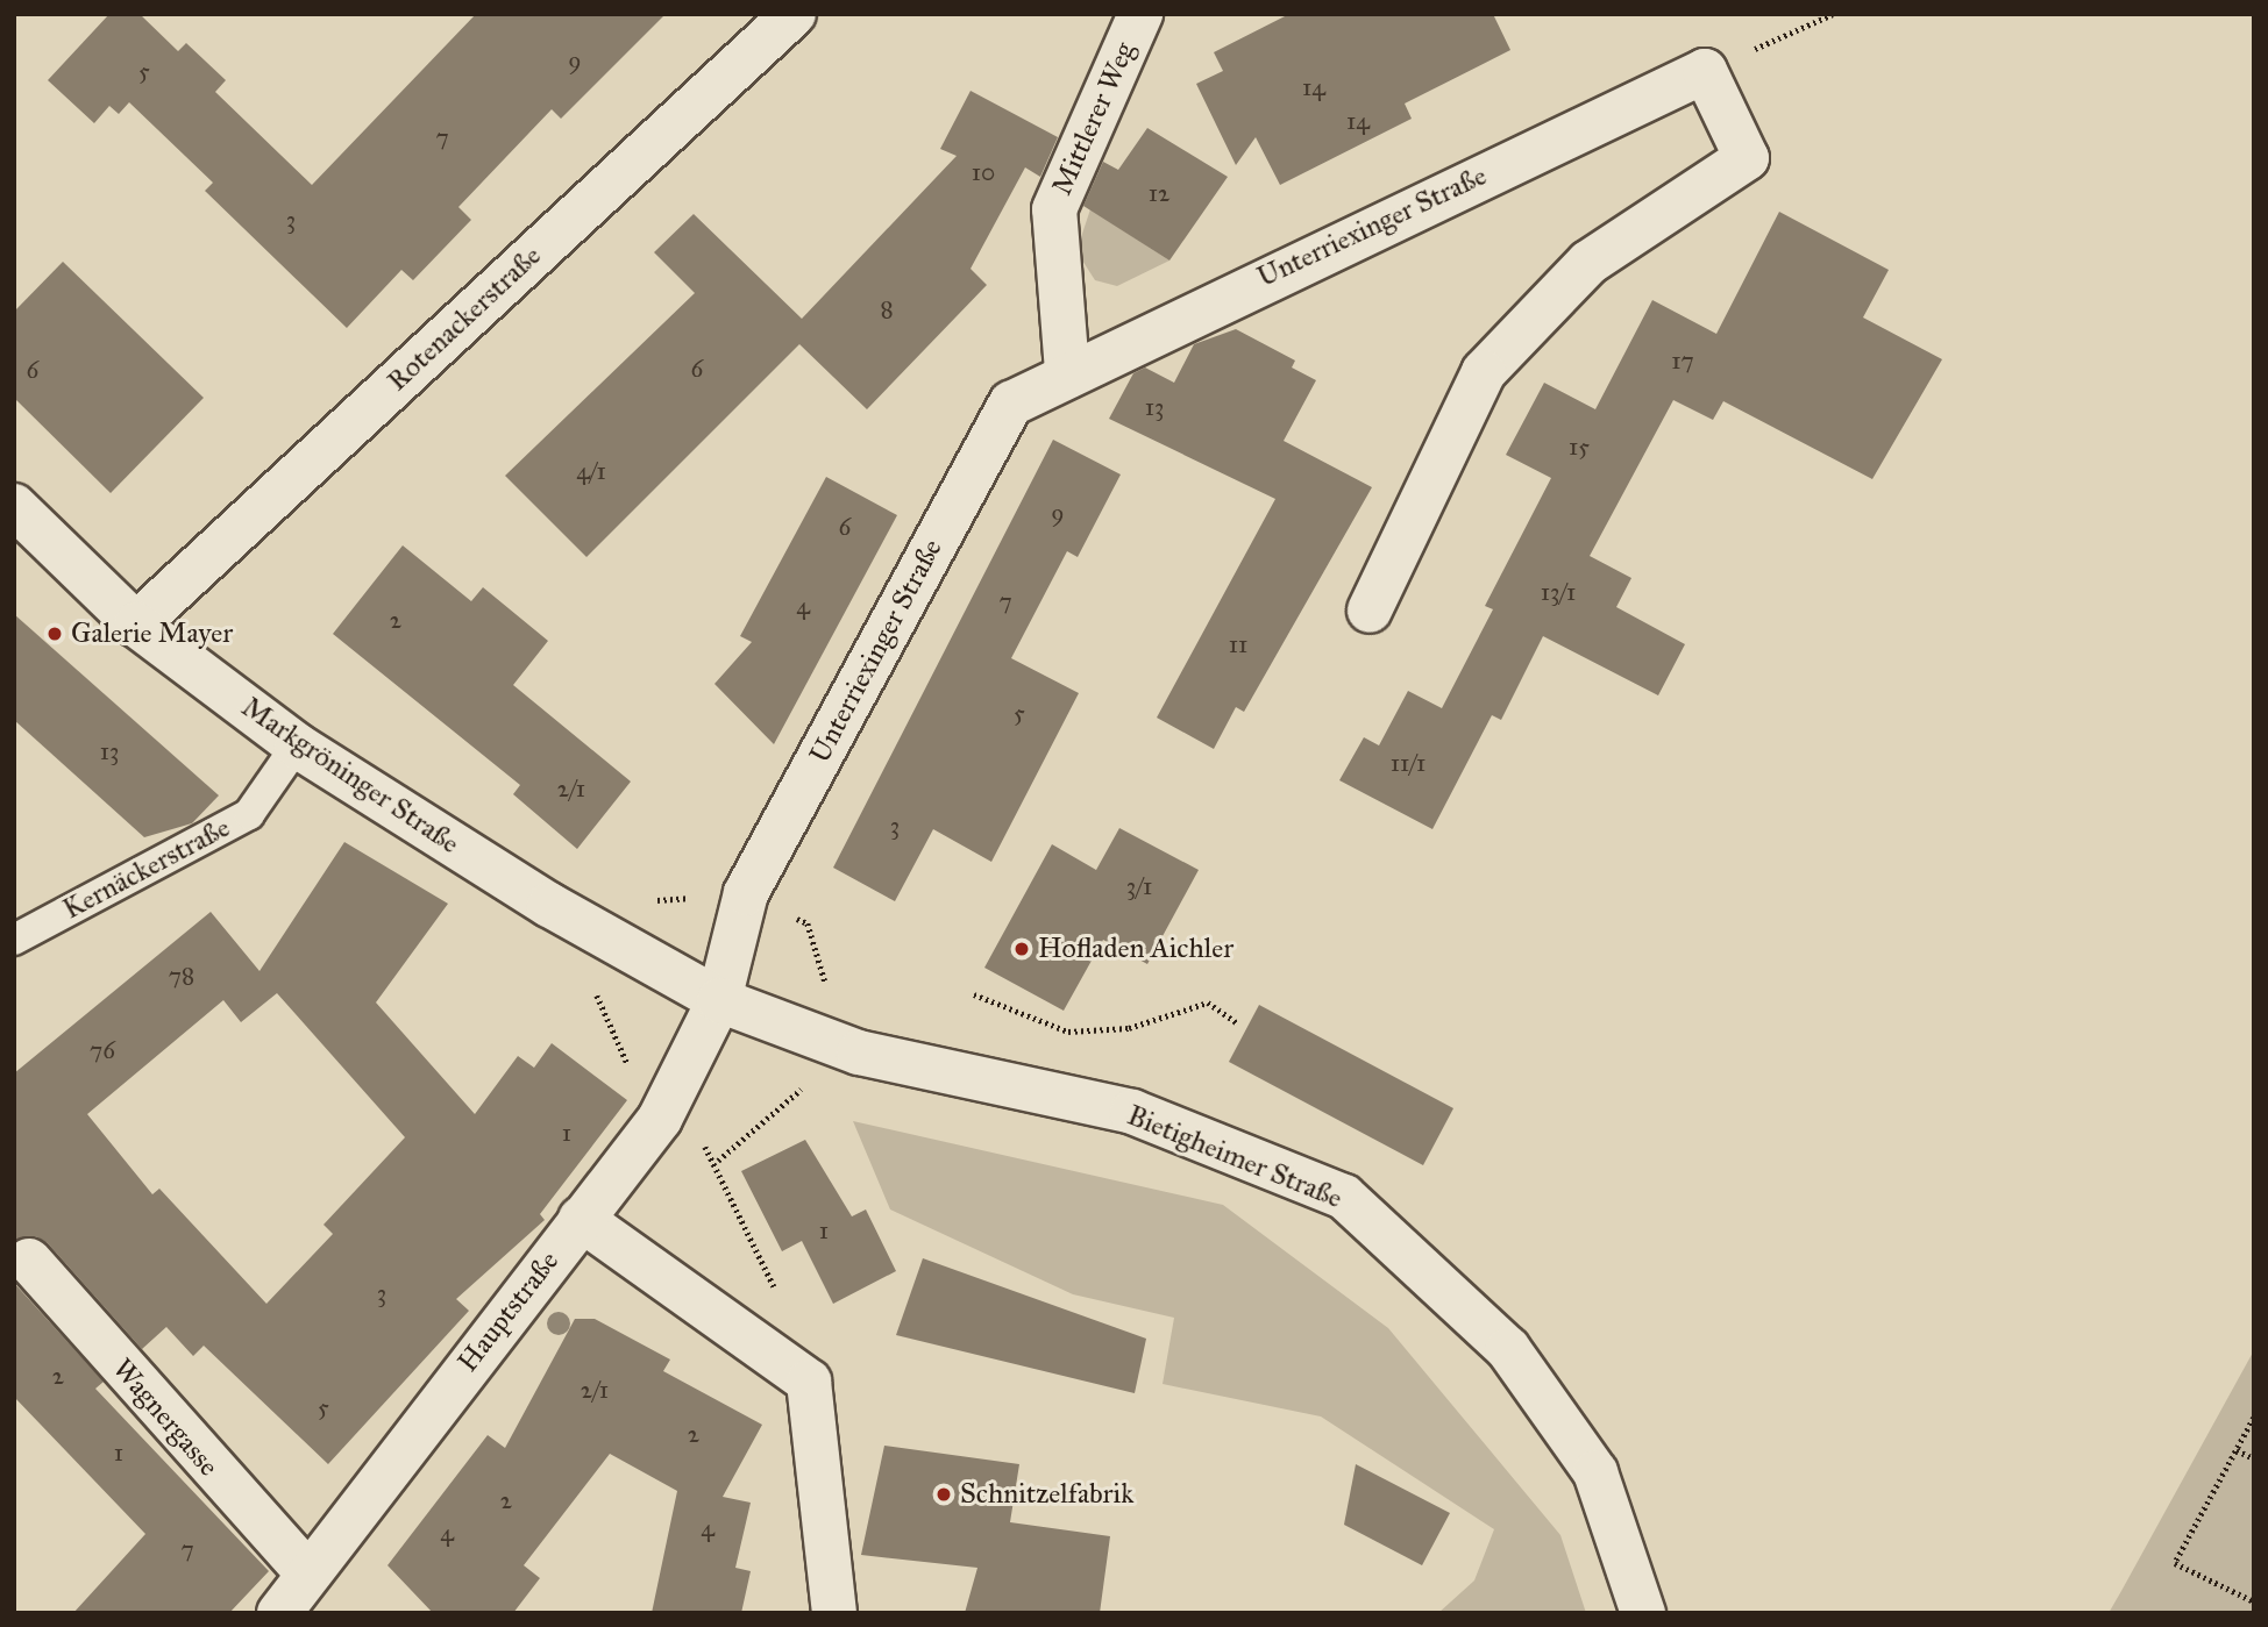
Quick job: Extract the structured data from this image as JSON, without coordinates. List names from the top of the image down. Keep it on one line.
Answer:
{"streets":{"street":["Mittlerer Weg","Unterriexinger Straße","Rotenackerstraße","Markgröninger Straße","Bietigheimer Straße","Hauptstraße","Wagnergasse"],"lane":["Kernäckerstraße"]},"crossings":[["Mittlerer Weg","Unterriexinger Straße"],["Unterriexinger Straße","Markgröninger Straße"],["Unterriexinger Straße","Bietigheimer Straße"],["Unterriexinger Straße","Hauptstraße"],["Rotenackerstraße","Markgröninger Straße"],["Markgröninger Straße","Kernäckerstraße"],["Markgröninger Straße","Bietigheimer Straße"],["Markgröninger Straße","Hauptstraße"],["Bietigheimer Straße","Hauptstraße"],["Hauptstraße","Wagnergasse"]],"places":["Galerie Mayer","Hofladen Aichler","Schnitzelfabrik"],"house_numbers":["9","5","14","14","7","10","12","3","8","17","6","6","13","15","4/1","9","6","13/1","7","4","2","11","5","13","11/1","2/1","3","3/1","78","76","1","1","3","2","2/1","5","2","1","2","4","4","7"]}
